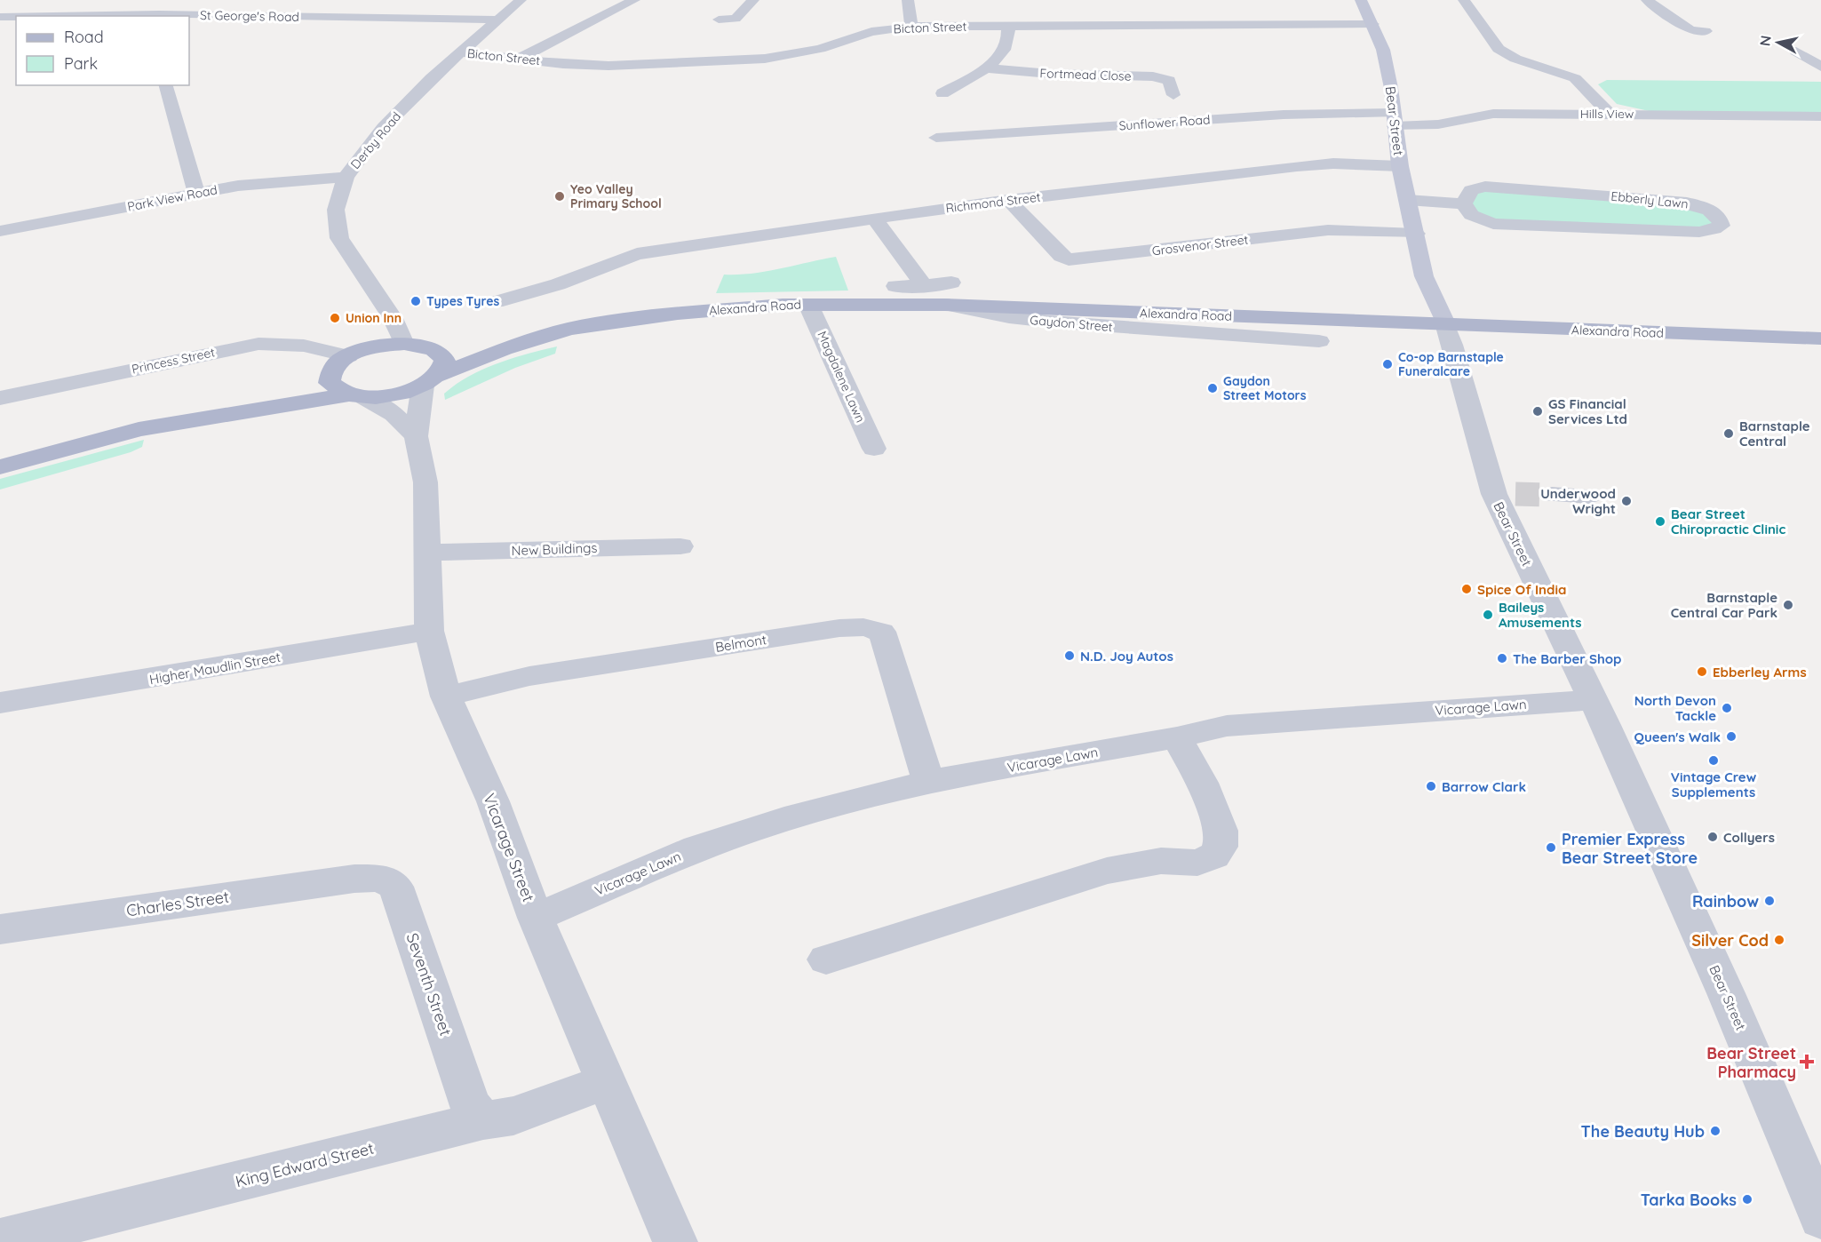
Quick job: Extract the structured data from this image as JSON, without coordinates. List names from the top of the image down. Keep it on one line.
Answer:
{"streets":{"main road":["Alexandra Road"],"street":["St George's Road","Bicton Street","Fortmead Close","Hills View","Bear Street","Sunflower Road","Derby Road","Park View Road","Ebberly Lawn","Richmond Street","Grosvenor Street","Gaydon Street","Princess Street","Magdalene Lawn","New Buildings","Belmont","Higher Maudlin Street","Vicarage Lawn","Vicarage Street","Charles Street","Seventh Street","King Edward Street"]},"crossings":[["St George's Road","Derby Road"],["Bicton Street","Bear Street"],["Bicton Street","Derby Road"],["Hills View","Bear Street"],["Hills View","Sunflower Road"],["Bear Street","Sunflower Road"],["Bear Street","Richmond Street"],["Bear Street","Grosvenor Street"],["Bear Street","Alexandra Road"],["Bear Street","Vicarage Lawn"],["Derby Road","Park View Road"],["Derby Road","Alexandra Road"],["Richmond Street","Grosvenor Street"],["Alexandra Road","Gaydon Street"],["Alexandra Road","Princess Street"],["Alexandra Road","Magdalene Lawn"],["Alexandra Road","Vicarage Street"],["New Buildings","Vicarage Street"],["Belmont","Vicarage Lawn"],["Belmont","Vicarage Street"],["Higher Maudlin Street","Vicarage Street"],["Vicarage Lawn","Vicarage Street"],["Vicarage Street","King Edward Street"],["Charles Street","Seventh Street"],["Seventh Street","King Edward Street"]],"places":{"other":["Yeo Valley Primary School","Types Tyres","Union Inn","Co-op Barnstaple Funeralcare","Gaydon Street Motors","GS Financial Services Ltd","Barnstaple Central","Underwood Wright","Bear Street Chiropractic Clinic","Spice Of India","Barnstaple Central Car Park","Baileys Amusements","N.D. Joy Autos","The Barber Shop","Ebberley Arms","North Devon Tackle","Queen's Walk","Vintage Crew Supplements","Barrow Clark","Collyers","Premier Express Bear Street Store","Rainbow","Silver Cod","The Beauty Hub","Tarka Books"],"health":["Bear Street Pharmacy"]},"legend":["Road","Park"],"north":"left"}
